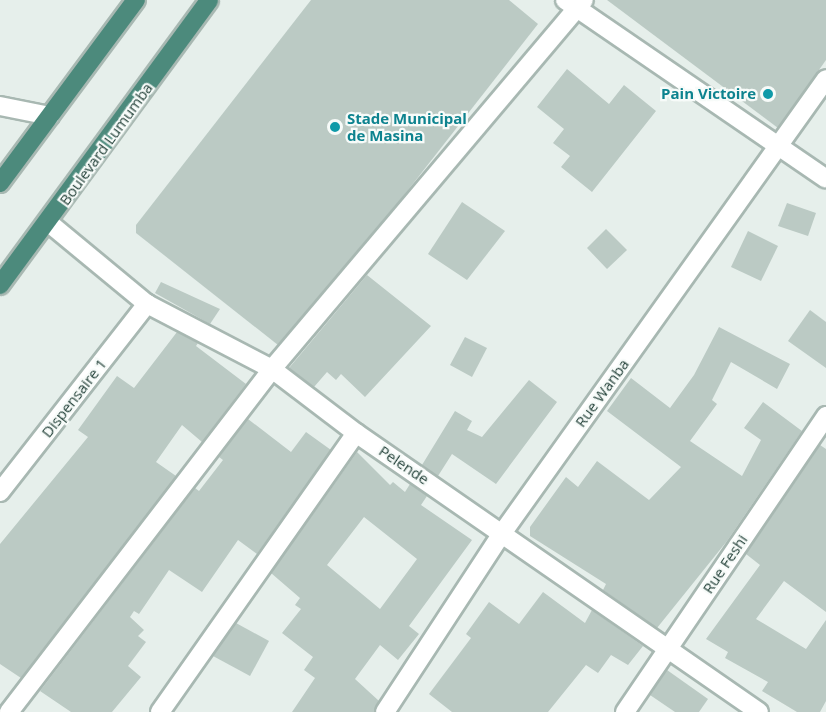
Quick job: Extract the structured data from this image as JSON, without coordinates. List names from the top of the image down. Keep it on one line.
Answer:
{"streets":{"highway":["Boulevard Lumumba"],"street":["Rue Wanba","Dispensaire 1","Pelende","Rue Feshi"]},"crossings":[["Boulevard Lumumba","Pelende"],["Rue Wanba","Pelende"],["Dispensaire 1","Pelende"],["Pelende","Rue Feshi"]],"places":["Pain Victoire","Stade Municipal de Masina"]}
